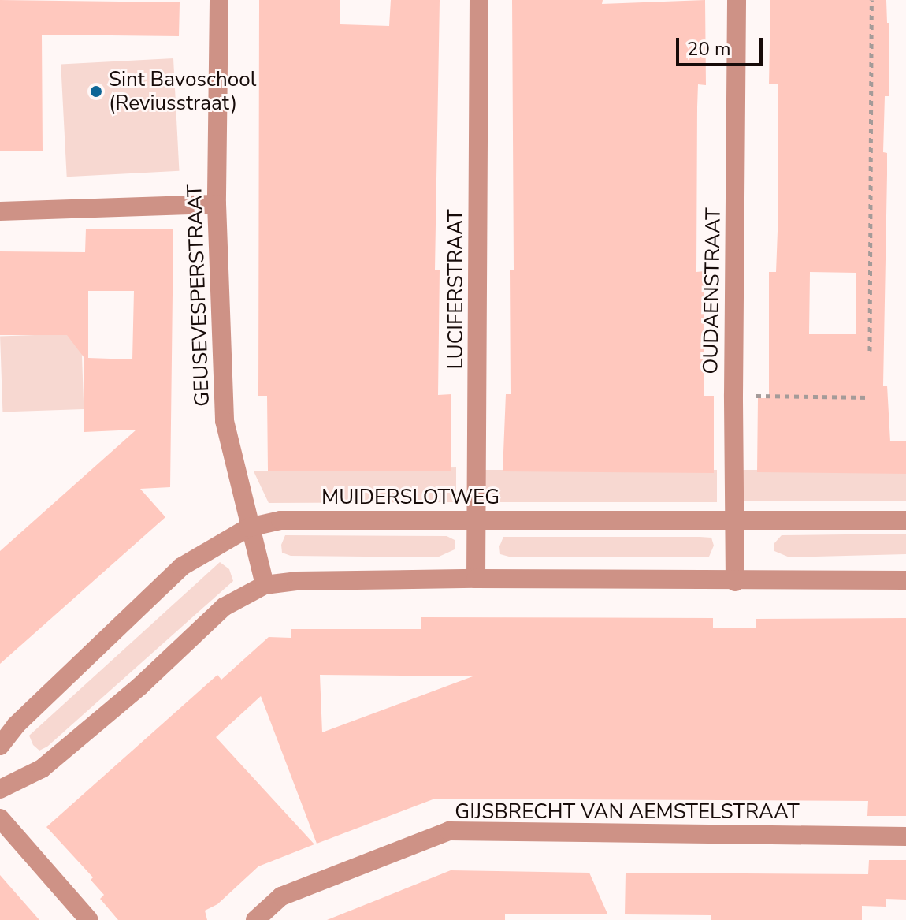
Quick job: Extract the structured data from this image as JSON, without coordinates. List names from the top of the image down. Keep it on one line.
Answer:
{"streets":{"street":["LUCIFERSTRAAT","OUDAENSTRAAT","GEUSEVESPERSTRAAT","MUIDERSLOTWEG","GIJSBRECHT VAN AEMSTELSTRAAT"]},"crossings":[["LUCIFERSTRAAT","MUIDERSLOTWEG"],["OUDAENSTRAAT","MUIDERSLOTWEG"],["GEUSEVESPERSTRAAT","MUIDERSLOTWEG"]],"places":["Sint Bavoschool (Reviusstraat)"],"scale_bar":"20 m"}
